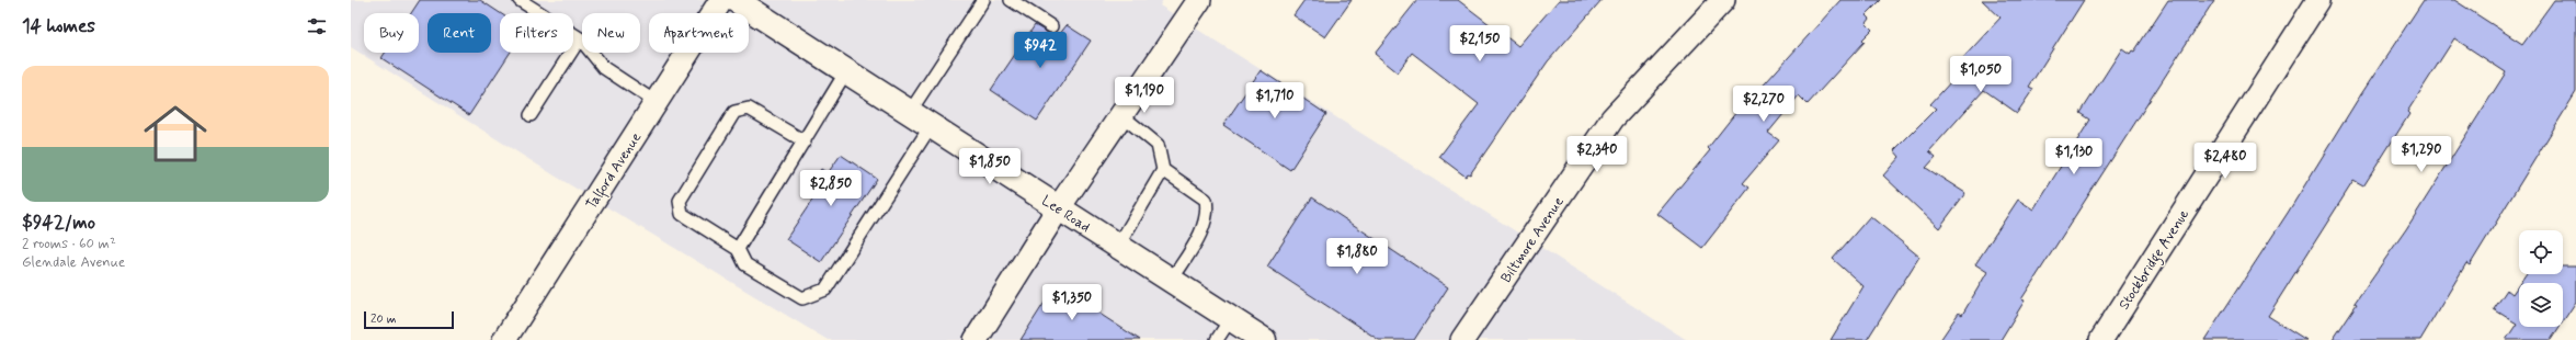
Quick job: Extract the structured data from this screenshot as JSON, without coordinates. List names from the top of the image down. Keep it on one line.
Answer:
{"streets":{"main road":["Lee Road"],"street":["Talford Avenue","Biltmore Avenue","Stockbridge Avenue"]},"scale_bar":"20 m","page":{"heading":"14 homes","chip":["Buy","Rent","Filters","New","Apartment"],"price":["$2,150","$942","$1,050","$1,190","$1,710","$2,270","$2,340","$1,290","$1,130","$2,480","$1,850","$2,850","$1,880","$1,350"],"list":[{"name":"$942/mo","note":"2 rooms · 60 m² · Glendale Avenue"}],"scale":"20 m"}}
